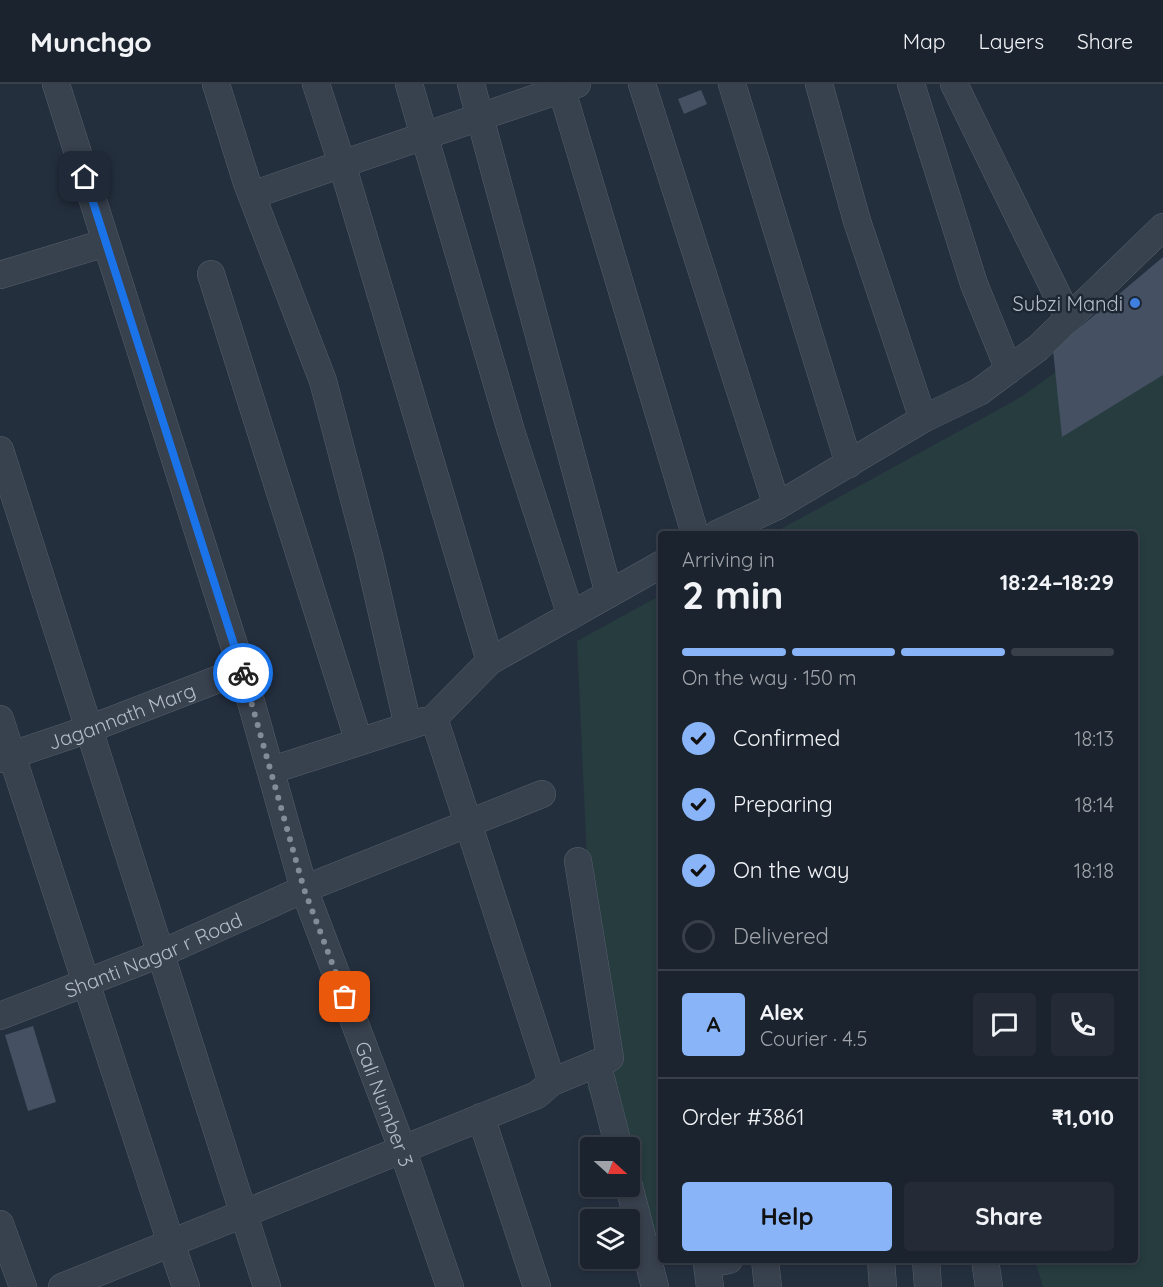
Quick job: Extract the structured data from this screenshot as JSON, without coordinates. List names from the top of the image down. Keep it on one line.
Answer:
{"streets":{"street":["Jagannath Marg","Shanti Nagar r Road","Gali Number 3"]},"crossings":[["Jagannath Marg","Gali Number 3"],["Shanti Nagar r Road","Gali Number 3"]],"places":["Subzi Mandi"],"north":"right","page":{"header":"Munchgo","nav":["Map","Layers","Share"],"heading":["2 min","Arriving in","18:24–18:29"],"panel":["Alex","Courier · 4.5","Order #3861","₹1,010"],"bar":"On the way · 150 m","list":[["Confirmed","18:13"],["Preparing","18:14"],["On the way","18:18"],"Delivered"],"round":"A","buttons":["Help","Share"]}}
